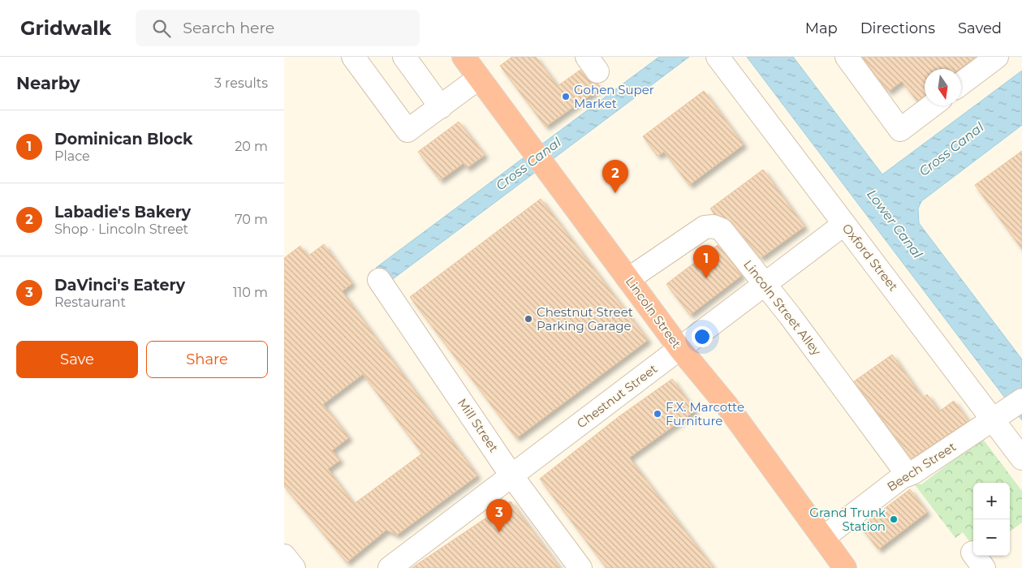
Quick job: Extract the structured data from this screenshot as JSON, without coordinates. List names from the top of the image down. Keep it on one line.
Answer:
{"streets":{"highway":["Lincoln Street"],"street":["Oxford Street","Lincoln Street Alley","Chestnut Street","Mill Street","Beech Street"]},"crossings":[["Oxford Street","Chestnut Street"],["Oxford Street","Beech Street"],["Lincoln Street Alley","Lincoln Street"],["Lincoln Street Alley","Chestnut Street"],["Lincoln Street Alley","Beech Street"],["Lincoln Street","Chestnut Street"],["Lincoln Street","Beech Street"],["Chestnut Street","Mill Street"]],"water":["Cross Canal","Lower Canal"],"places":["Gohen Super Market","Chestnut Street Parking Garage","F.X. Marcotte Furniture","Grand Trunk Station"],"north":"bottom","page":{"header":"Gridwalk","search":"Search here","nav":["Map","Directions","Saved"],"heading":["Nearby","3 results"],"list":[{"mark":"1","name":"Dominican Block","note":"Place","value":"20 m"},{"mark":"2","name":"Labadie's Bakery","note":"Shop · Lincoln Street","value":"70 m"},{"mark":"3","name":"DaVinci's Eatery","note":"Restaurant","value":"110 m"}],"pins":["2","1","3"],"buttons":["Save","Share"],"map_buttons":["+","−"]}}
